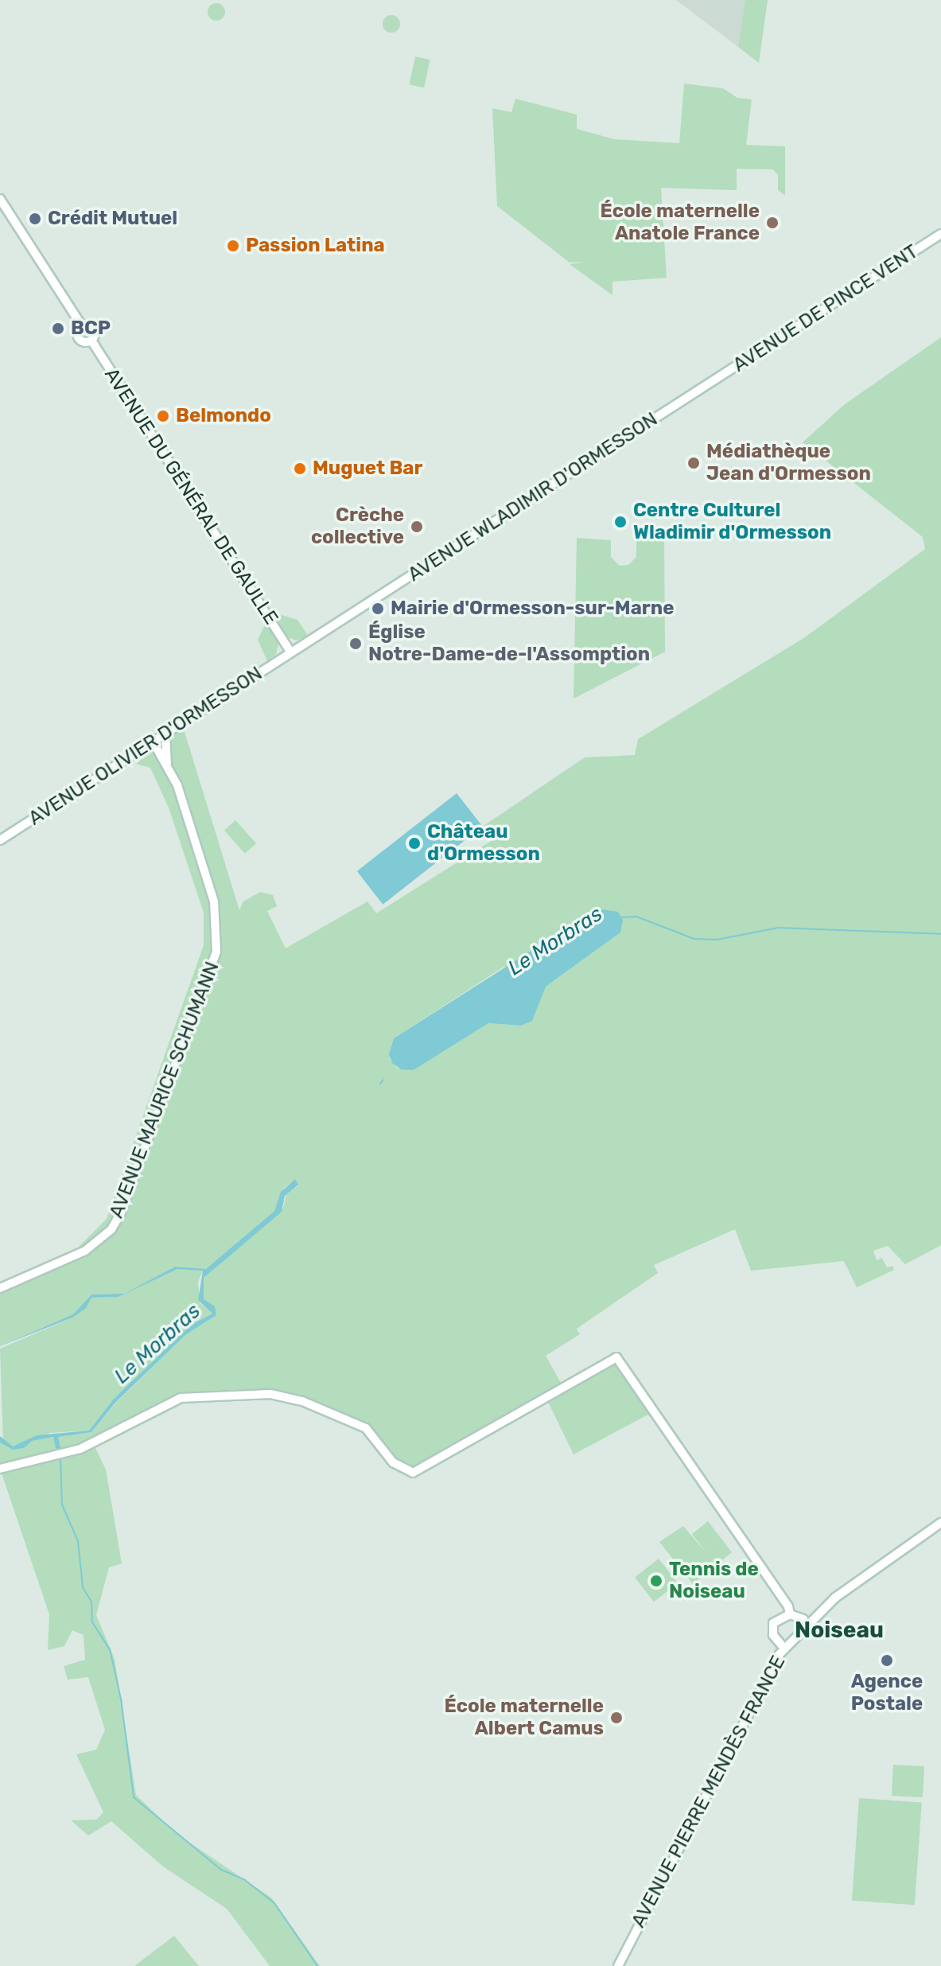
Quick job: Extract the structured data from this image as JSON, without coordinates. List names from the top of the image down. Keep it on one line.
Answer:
{"streets":{"street":["AVENUE DE PINCE VENT","AVENUE DU GÉNÉRAL DE GAULLE","AVENUE WLADIMIR D'ORMESSON","AVENUE OLIVIER D'ORMESSON","AVENUE MAURICE SCHUMANN","AVENUE PIERRE MENDÈS FRANCE"]},"crossings":[["AVENUE DE PINCE VENT","AVENUE WLADIMIR D'ORMESSON"],["AVENUE DU GÉNÉRAL DE GAULLE","AVENUE WLADIMIR D'ORMESSON"],["AVENUE DU GÉNÉRAL DE GAULLE","AVENUE OLIVIER D'ORMESSON"],["AVENUE WLADIMIR D'ORMESSON","AVENUE OLIVIER D'ORMESSON"],["AVENUE OLIVIER D'ORMESSON","AVENUE MAURICE SCHUMANN"]],"districts":["Noiseau"],"water":["Le Morbras"],"places":["Crédit Mutuel","École maternelle Anatole France","Passion Latina","BCP","Belmondo","Médiathèque Jean d'Ormesson","Muguet Bar","Centre Culturel Wladimir d'Ormesson","Crèche collective","Mairie d'Ormesson-sur-Marne","Église Notre-Dame-de-l'Assomption","Château d'Ormesson","Tennis de Noiseau","Agence Postale","École maternelle Albert Camus"]}
